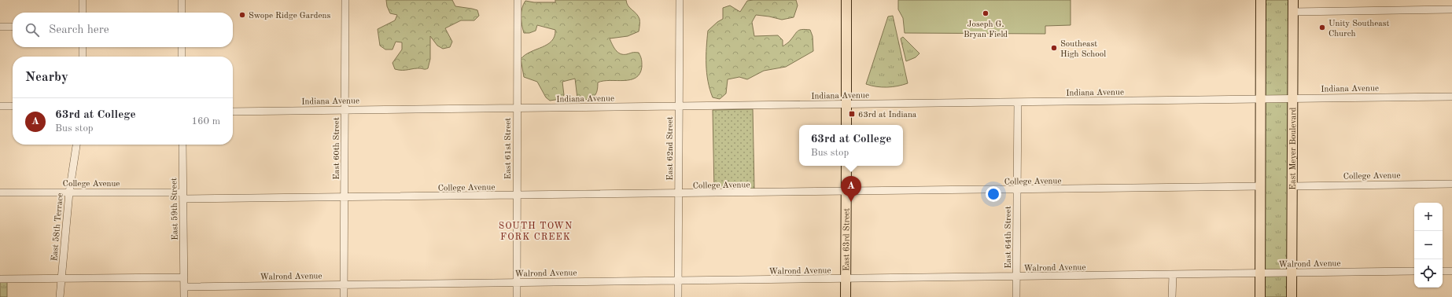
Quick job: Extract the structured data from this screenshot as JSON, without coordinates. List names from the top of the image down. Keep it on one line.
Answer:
{"streets":{"main road":["East Meyer Boulevard","East 63rd Street"],"street":["Indiana Avenue","East 60th Street","East 61st Street","East 62nd Street","College Avenue","East 59th Street","East 58th Terrace","East 64th Street","Walrond Avenue"]},"crossings":[["Indiana Avenue","East 60th Street"],["Indiana Avenue","East 61st Street"],["Indiana Avenue","East 62nd Street"],["Indiana Avenue","East Meyer Boulevard"],["Indiana Avenue","East 64th Street"],["East 60th Street","College Avenue"],["East 60th Street","Walrond Avenue"],["East 61st Street","College Avenue"],["East 61st Street","Walrond Avenue"],["East 62nd Street","College Avenue"],["East 62nd Street","Walrond Avenue"],["East Meyer Boulevard","College Avenue"],["East Meyer Boulevard","Walrond Avenue"],["College Avenue","East 59th Street"],["College Avenue","East 58th Terrace"],["College Avenue","East 64th Street"],["College Avenue","East 63rd Street"],["East 59th Street","Walrond Avenue"],["East 64th Street","Walrond Avenue"],["East 63rd Street","Walrond Avenue"]],"districts":["SOUTH TOWN FORK CREEK"],"places":{"other":["Joseph G. Bryan Field","Swope Ridge Gardens","Unity Southeast Church","Southeast High School"],"transit":["63rd at Indiana"]},"page":{"search":"Search here","heading":"Nearby","list":[{"mark":"A","name":"63rd at College","note":"Bus stop","value":"160 m"}],"popup":["63rd at College","Bus stop"],"pins":"A","map_buttons":["+","−"]}}
